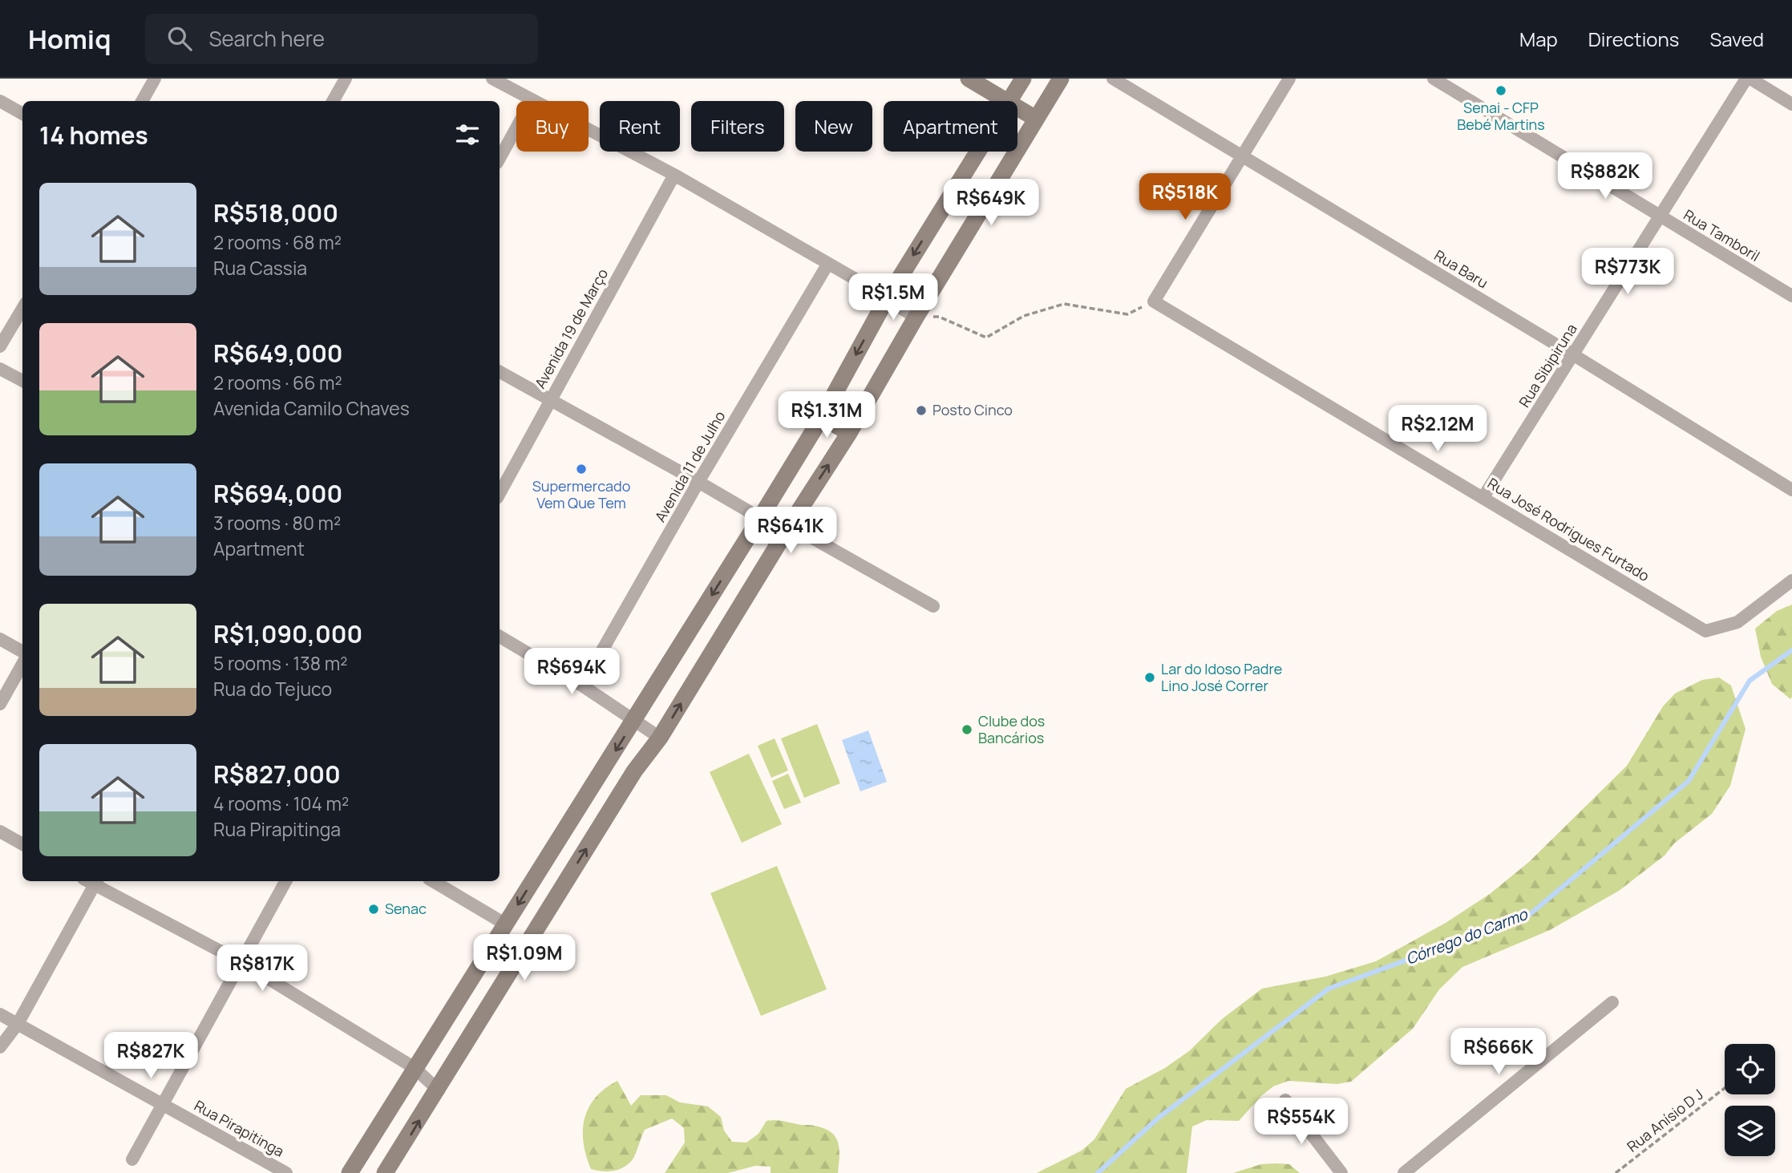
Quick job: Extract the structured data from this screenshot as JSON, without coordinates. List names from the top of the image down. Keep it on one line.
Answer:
{"streets":{"street":["Rua Tamboril","Rua Baru","Avenida 19 de Março","Rua Sibipiruna","Avenida 11 de Julho","Rua José Rodrigues Furtado","Rua Pirapitinga"],"path":["Rua Anísio D J"]},"crossings":[["Rua Tamboril","Rua Sibipiruna"],["Rua Baru","Rua Sibipiruna"],["Rua Sibipiruna","Rua José Rodrigues Furtado"]],"water":["Córrego do Carmo"],"places":["Senai - CFP Bebé Martins","Posto Cinco","Supermercado Vem Que Tem","Lar do Idoso Padre Lino José Correr","Clube dos Bancários","Senac"],"page":{"header":"Homiq","search":"Search here","nav":["Map","Directions","Saved"],"chip":["Buy","Rent","Filters","New","Apartment"],"heading":"14 homes","price":["R$882K","R$518K","R$649K","R$773K","R$1.5M","R$1.31M","R$2.12M","R$641K","R$694K","R$1.09M","R$817K","R$666K","R$827K","R$554K"],"list":[{"name":"R$518,000","note":"2 rooms · 68 m² · Rua Cassia"},{"name":"R$649,000","note":"2 rooms · 66 m² · Avenida Camilo Chaves"},{"name":"R$694,000","note":"3 rooms · 80 m² · Apartment"},{"name":"R$1,090,000","note":"5 rooms · 138 m² · Rua do Tejuco"},{"name":"R$827,000","note":"4 rooms · 104 m² · Rua Pirapitinga"}]}}
